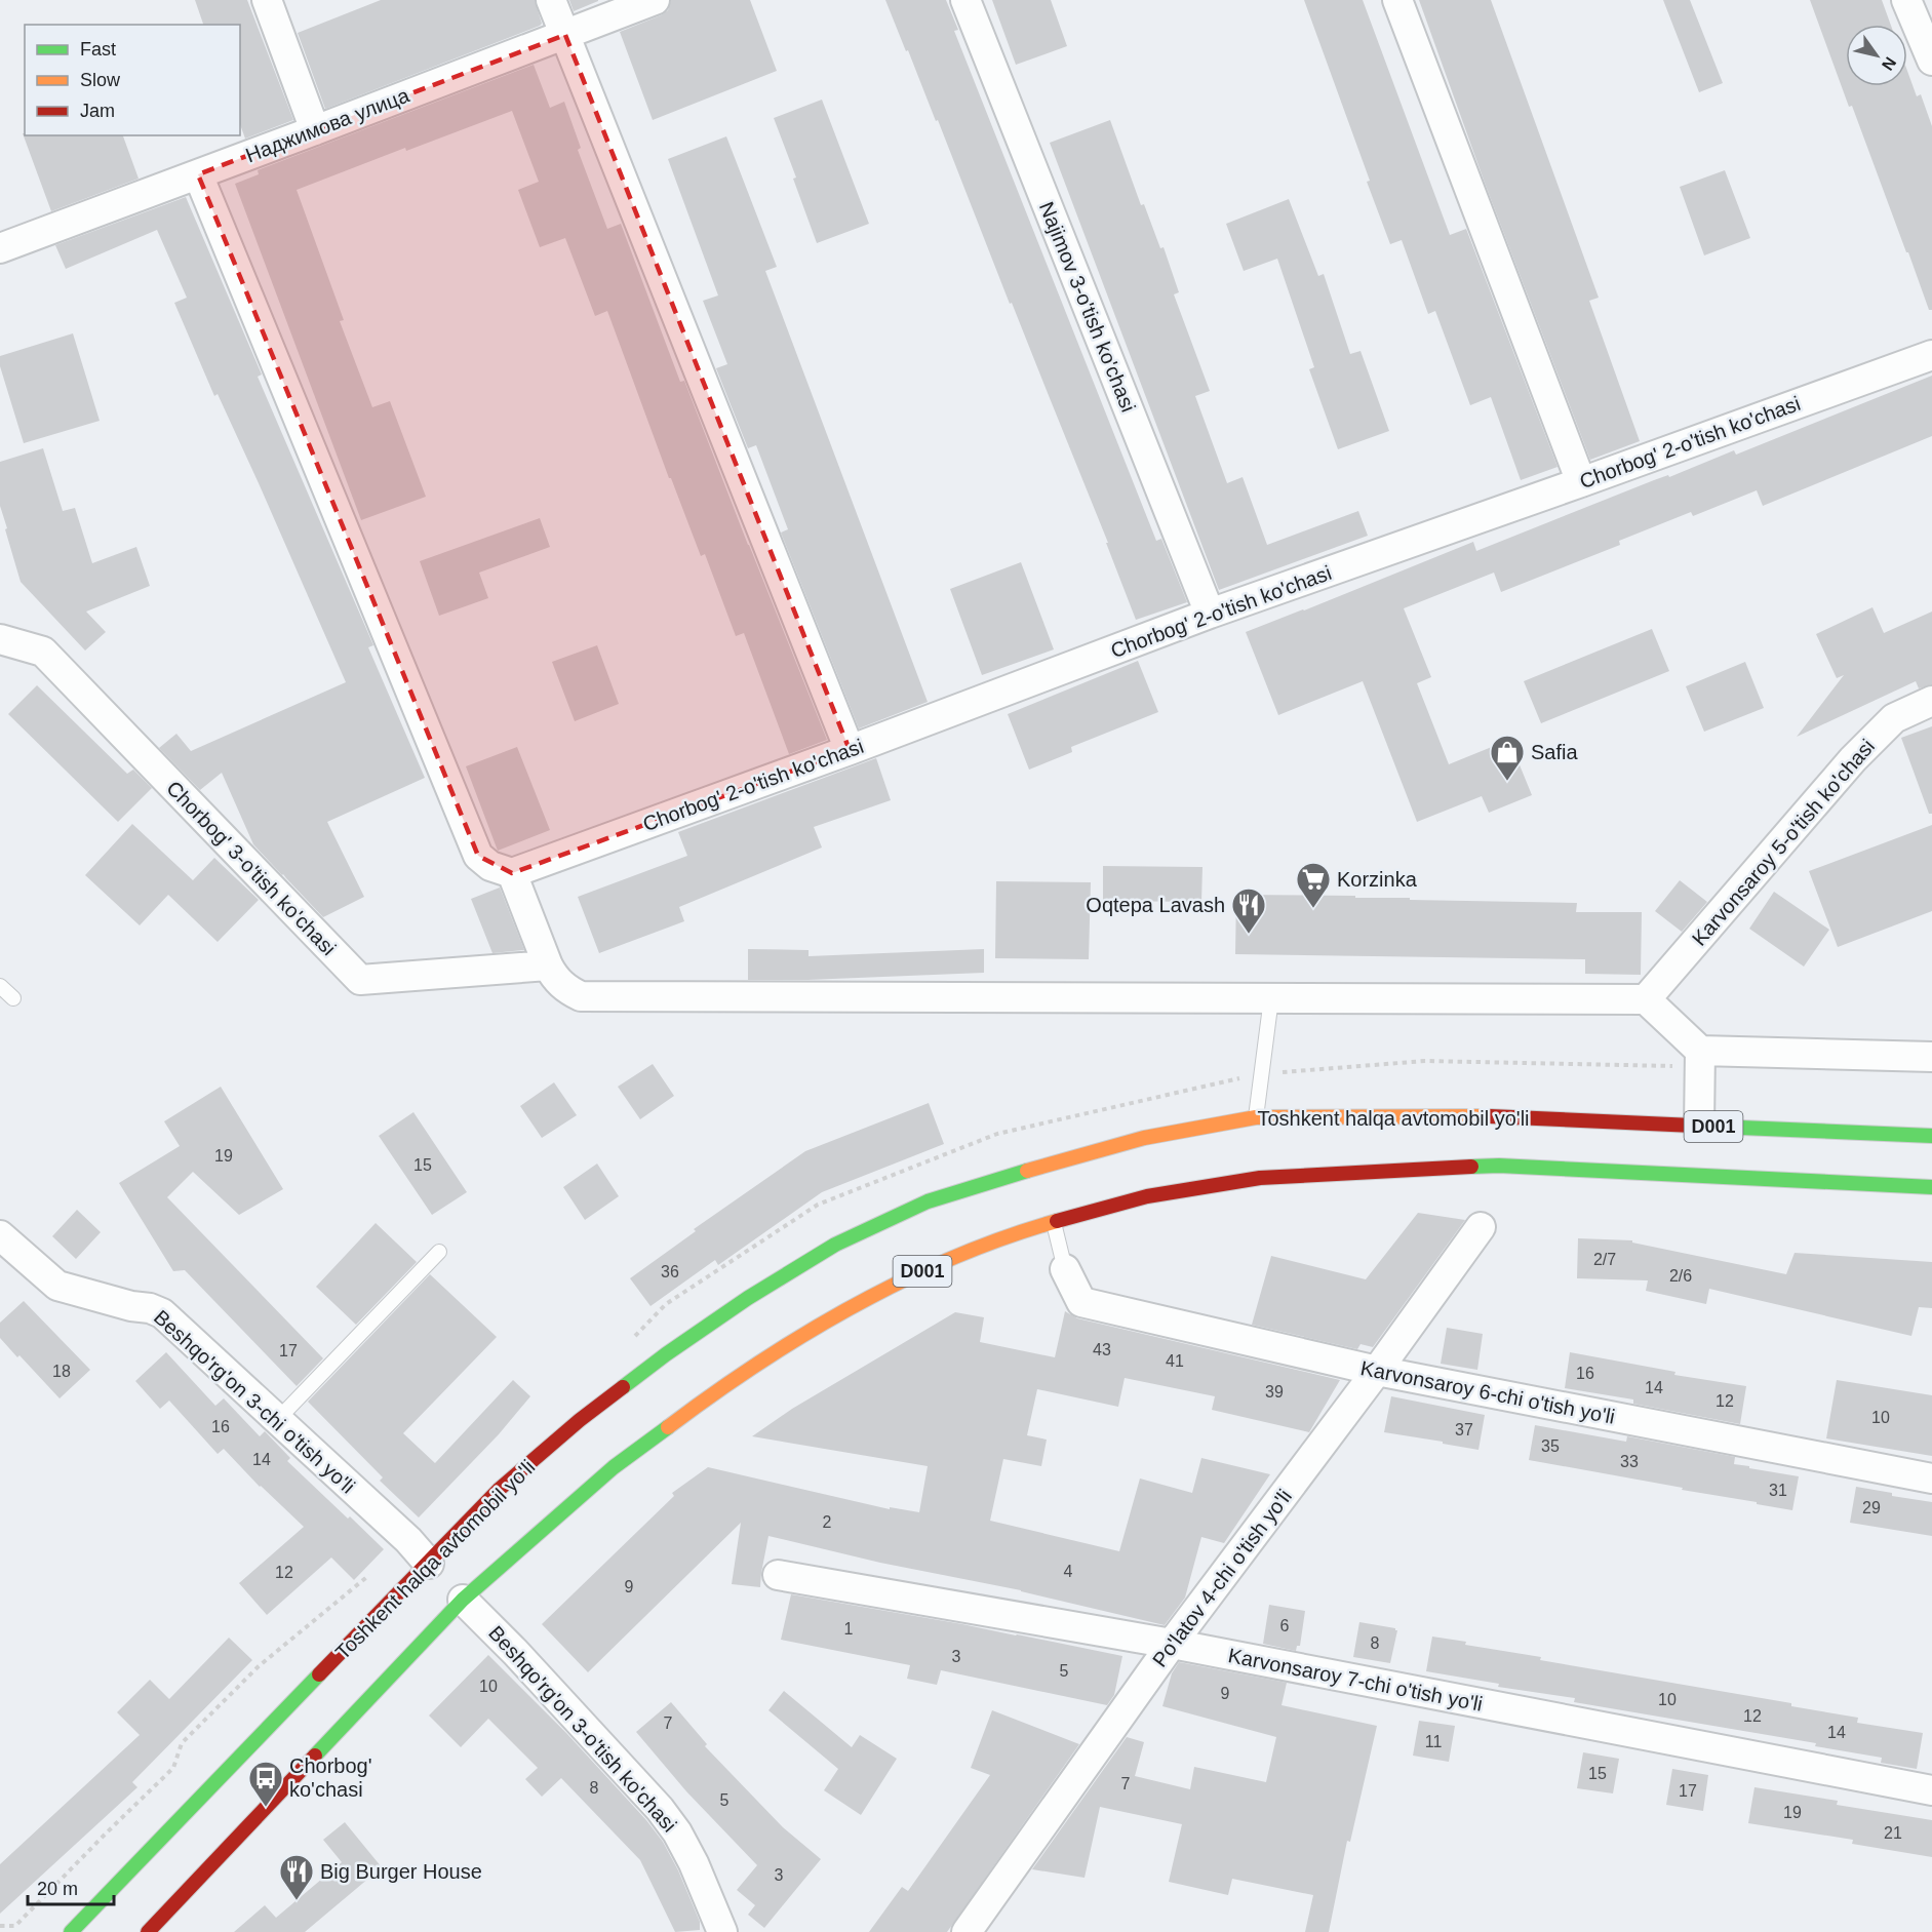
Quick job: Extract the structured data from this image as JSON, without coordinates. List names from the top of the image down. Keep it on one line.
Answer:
{"streets":{"highway":["Toshkent halqa avtomobil yo'li","D001"],"street":["Наджимова улица","Najimov 3-o'tish ko'chasi","Chorbog' 2-o'tish ko'chasi","Karvonsaroy 5-o'tish ko'chasi","Chorbog' 3-o'tish ko'chasi","Karvonsaroy 6-chi o'tish yo'li","Beshqo'rg'on 3-chi o'tish yo'li","Po'latov 4-chi o'tish yo'li","Karvonsaroy 7-chi o'tish yo'li","Beshqo'rg'on 3-o'tish ko'chasi"]},"crossings":[["Najimov 3-o'tish ko'chasi","Chorbog' 2-o'tish ko'chasi"],["Toshkent halqa avtomobil yo'li","Beshqo'rg'on 3-chi o'tish yo'li"],["D001","Beshqo'rg'on 3-o'tish ko'chasi"],["Karvonsaroy 6-chi o'tish yo'li","Po'latov 4-chi o'tish yo'li"],["Po'latov 4-chi o'tish yo'li","Karvonsaroy 7-chi o'tish yo'li"]],"places":{"shop":["Safia"],"supermarket":["Korzinka"],"restaurant":["Oqtepa Lavash","Big Burger House"],"bus stop":["Chorbog' ko'chasi"]},"house_numbers":["19","15","2/7","36","2/6","43","17","41","18","16","14","39","12","10","16","37","35","14","33","31","29","2","4","12","9","6","1","8","3","5","10","9","10","12","7","14","11","15","7","8","17","5","19","21","3"],"legend":["Fast","Slow","Jam"],"scale_bar":"20 m","north":"bottom right"}
